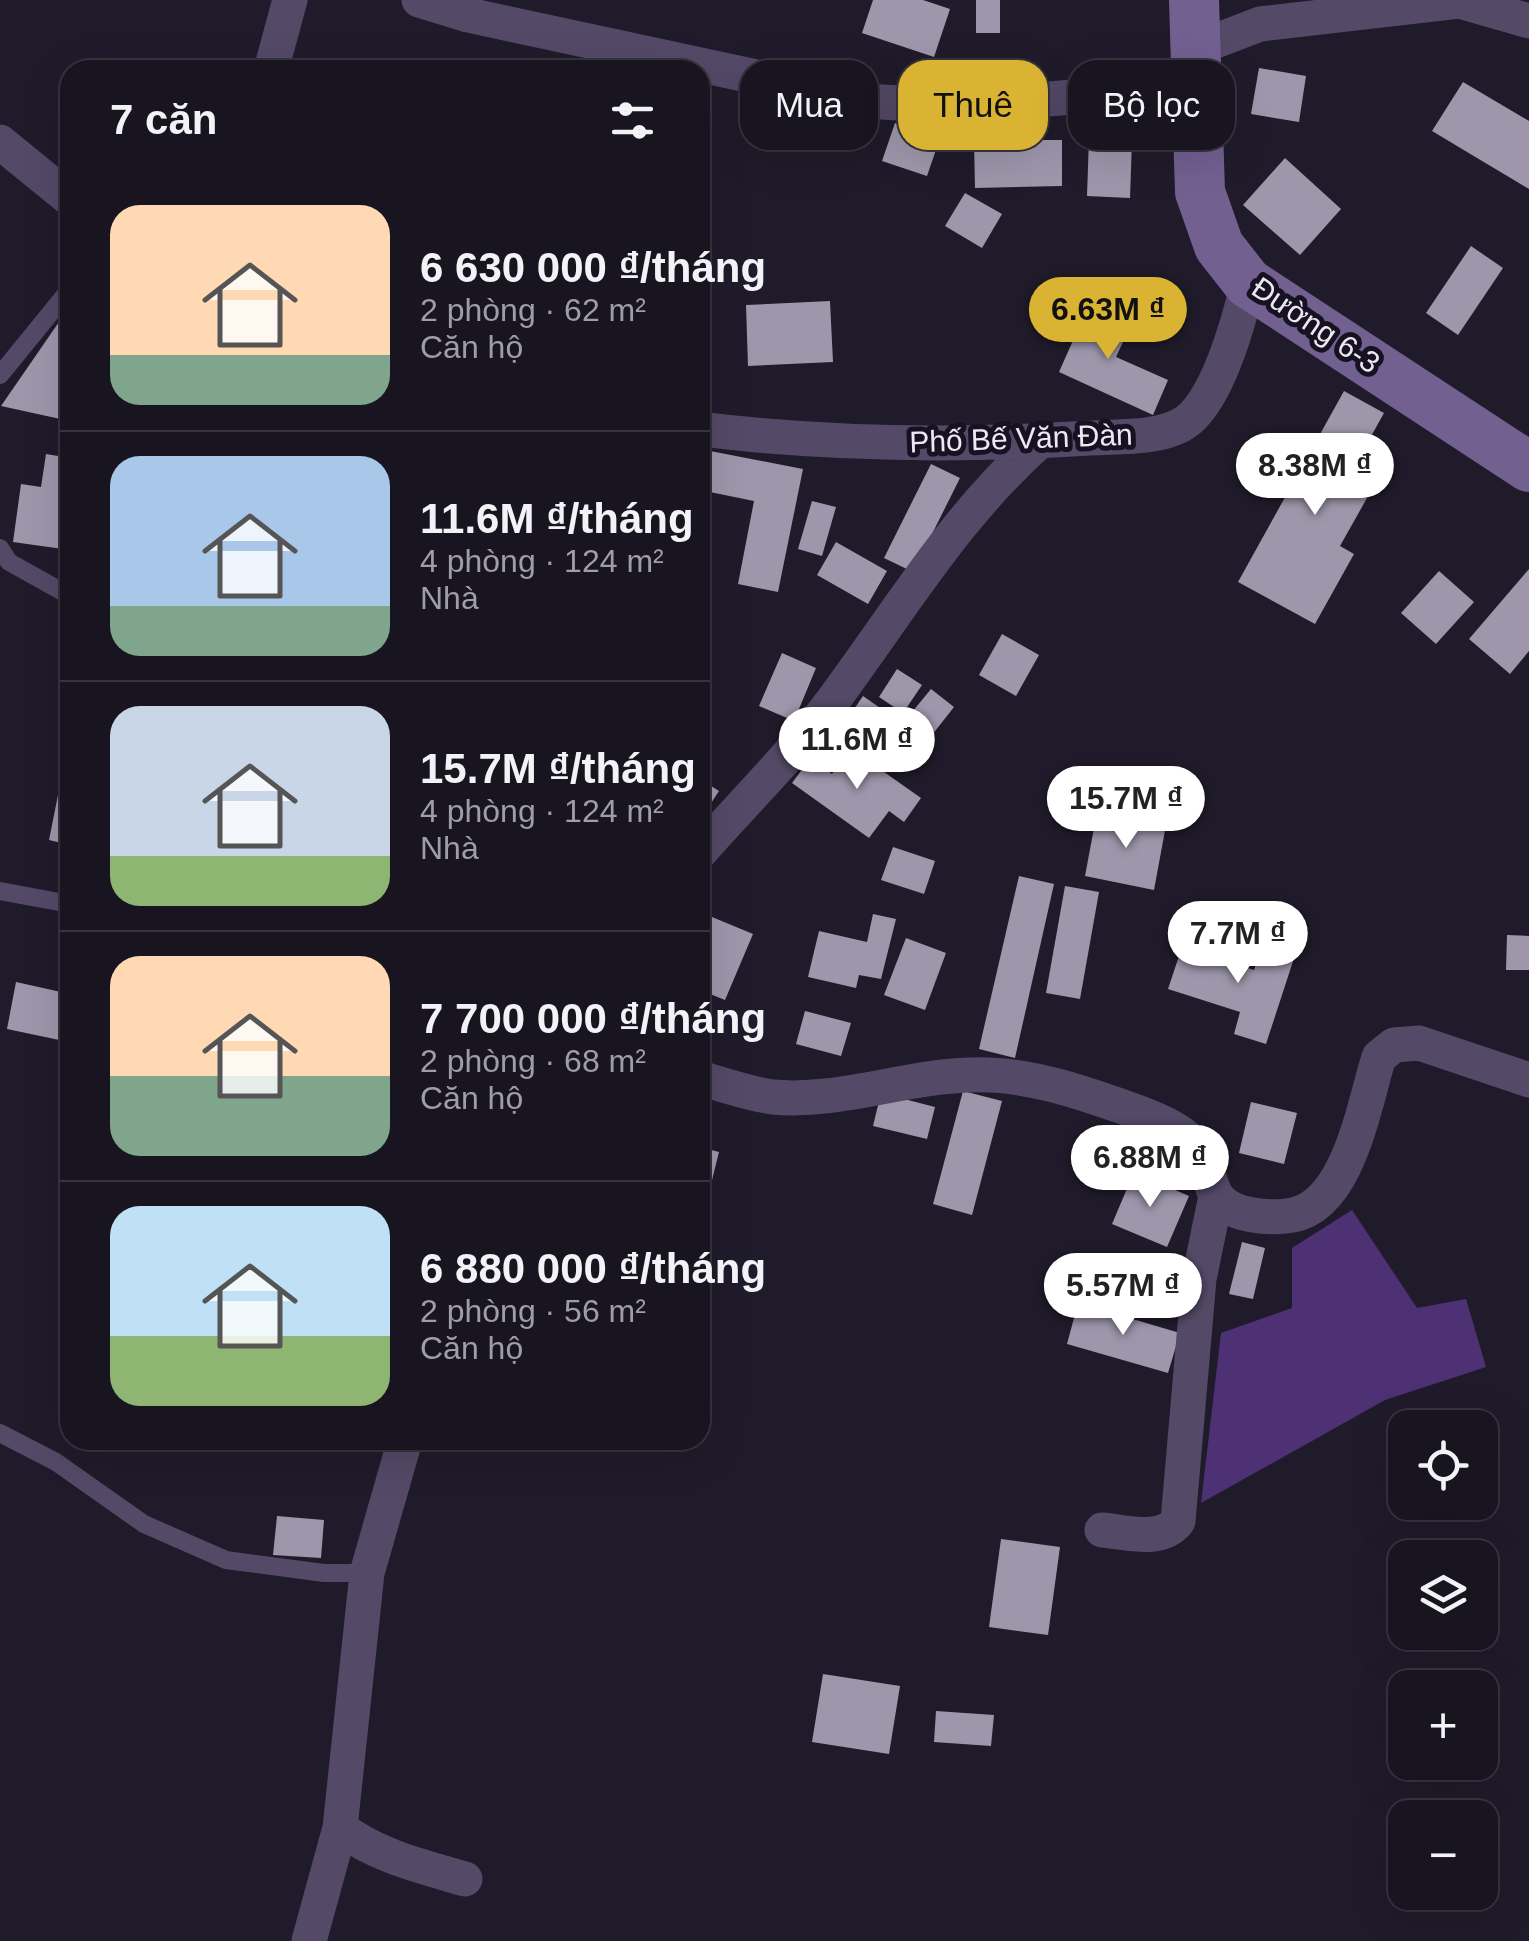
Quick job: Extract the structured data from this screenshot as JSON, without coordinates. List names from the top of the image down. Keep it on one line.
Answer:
{"streets":{"street":["Đường 6-3","Phố Bế Văn Đàn"]},"crossings":[["Đường 6-3","Phố Bế Văn Đàn"]],"page":{"chip":["Mua","Thuê","Bộ lọc"],"heading":"7 căn","list":[{"name":"6 630 000 ₫/tháng","note":"2 phòng · 62 m² · Căn hộ"},{"name":"11.6M ₫/tháng","note":"4 phòng · 124 m² · Nhà"},{"name":"15.7M ₫/tháng","note":"4 phòng · 124 m² · Nhà"},{"name":"7 700 000 ₫/tháng","note":"2 phòng · 68 m² · Căn hộ"},{"name":"6 880 000 ₫/tháng","note":"2 phòng · 56 m² · Căn hộ"}],"price":["6.63M ₫","8.38M ₫","11.6M ₫","15.7M ₫","7.7M ₫","6.88M ₫","5.57M ₫"],"map_buttons":["+","−"]}}
